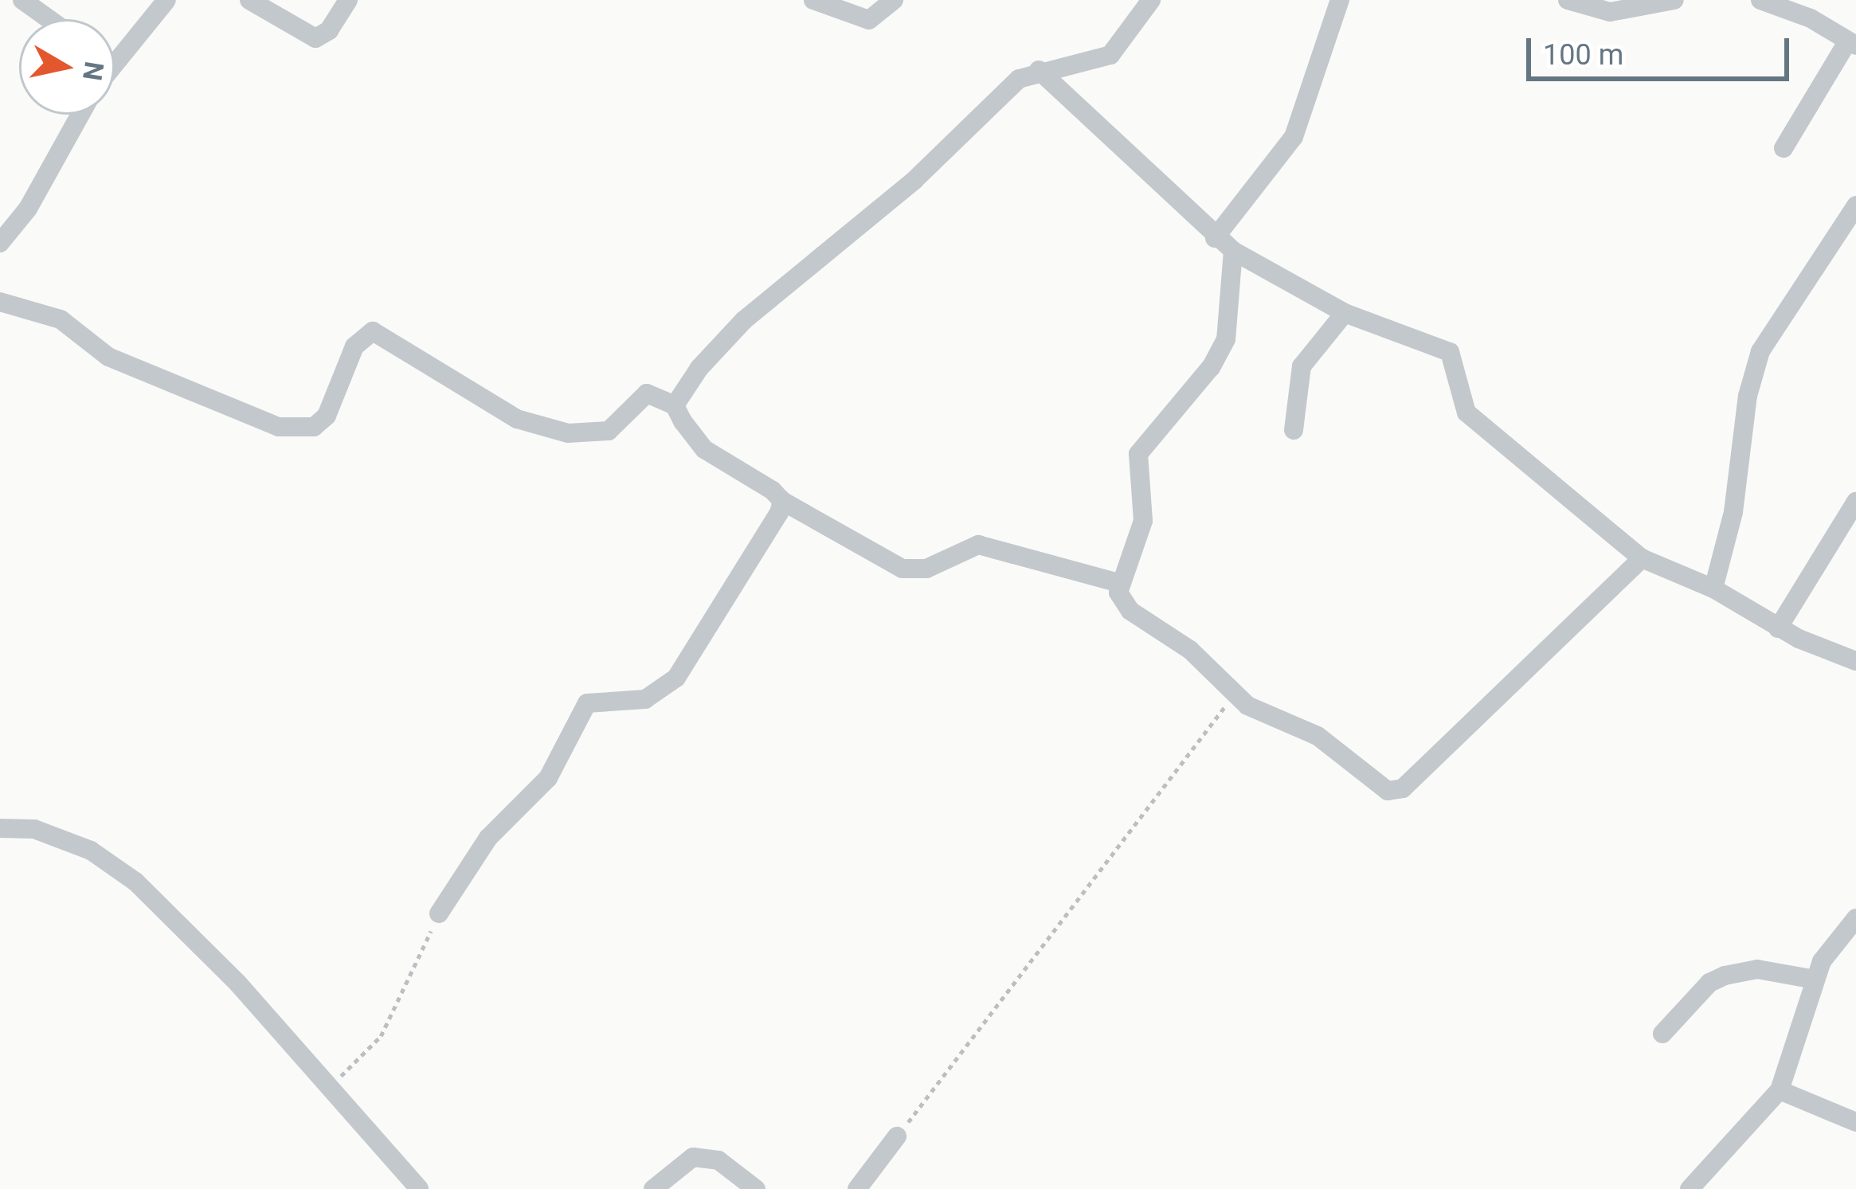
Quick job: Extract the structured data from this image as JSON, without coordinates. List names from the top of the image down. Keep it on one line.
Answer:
{"scale_bar":"100 m","north":"right"}
